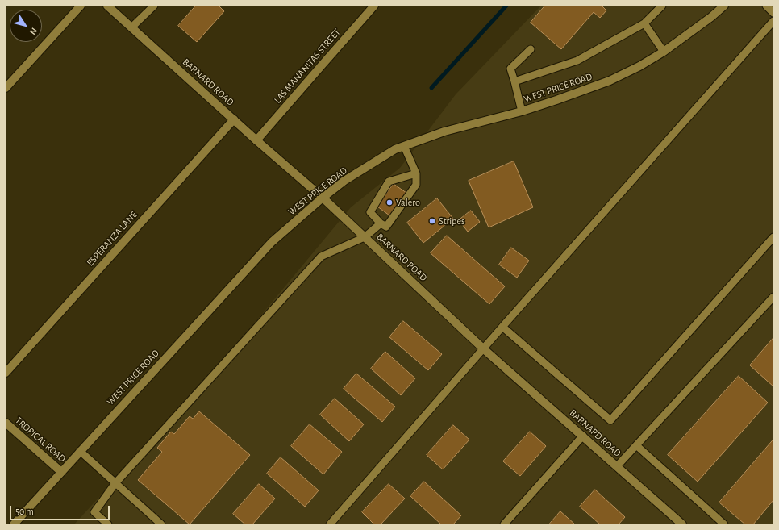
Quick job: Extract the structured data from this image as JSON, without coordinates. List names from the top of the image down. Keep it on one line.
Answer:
{"streets":{"street":["LAS MANANITAS STREET","BARNARD ROAD","WEST PRICE ROAD","ESPERANZA LANE","TROPICAL ROAD"]},"crossings":[["LAS MANANITAS STREET","BARNARD ROAD"],["BARNARD ROAD","WEST PRICE ROAD"],["BARNARD ROAD","ESPERANZA LANE"],["WEST PRICE ROAD","TROPICAL ROAD"]],"places":["Valero","Stripes"],"scale_bar":"50 m","north":"bottom right"}
